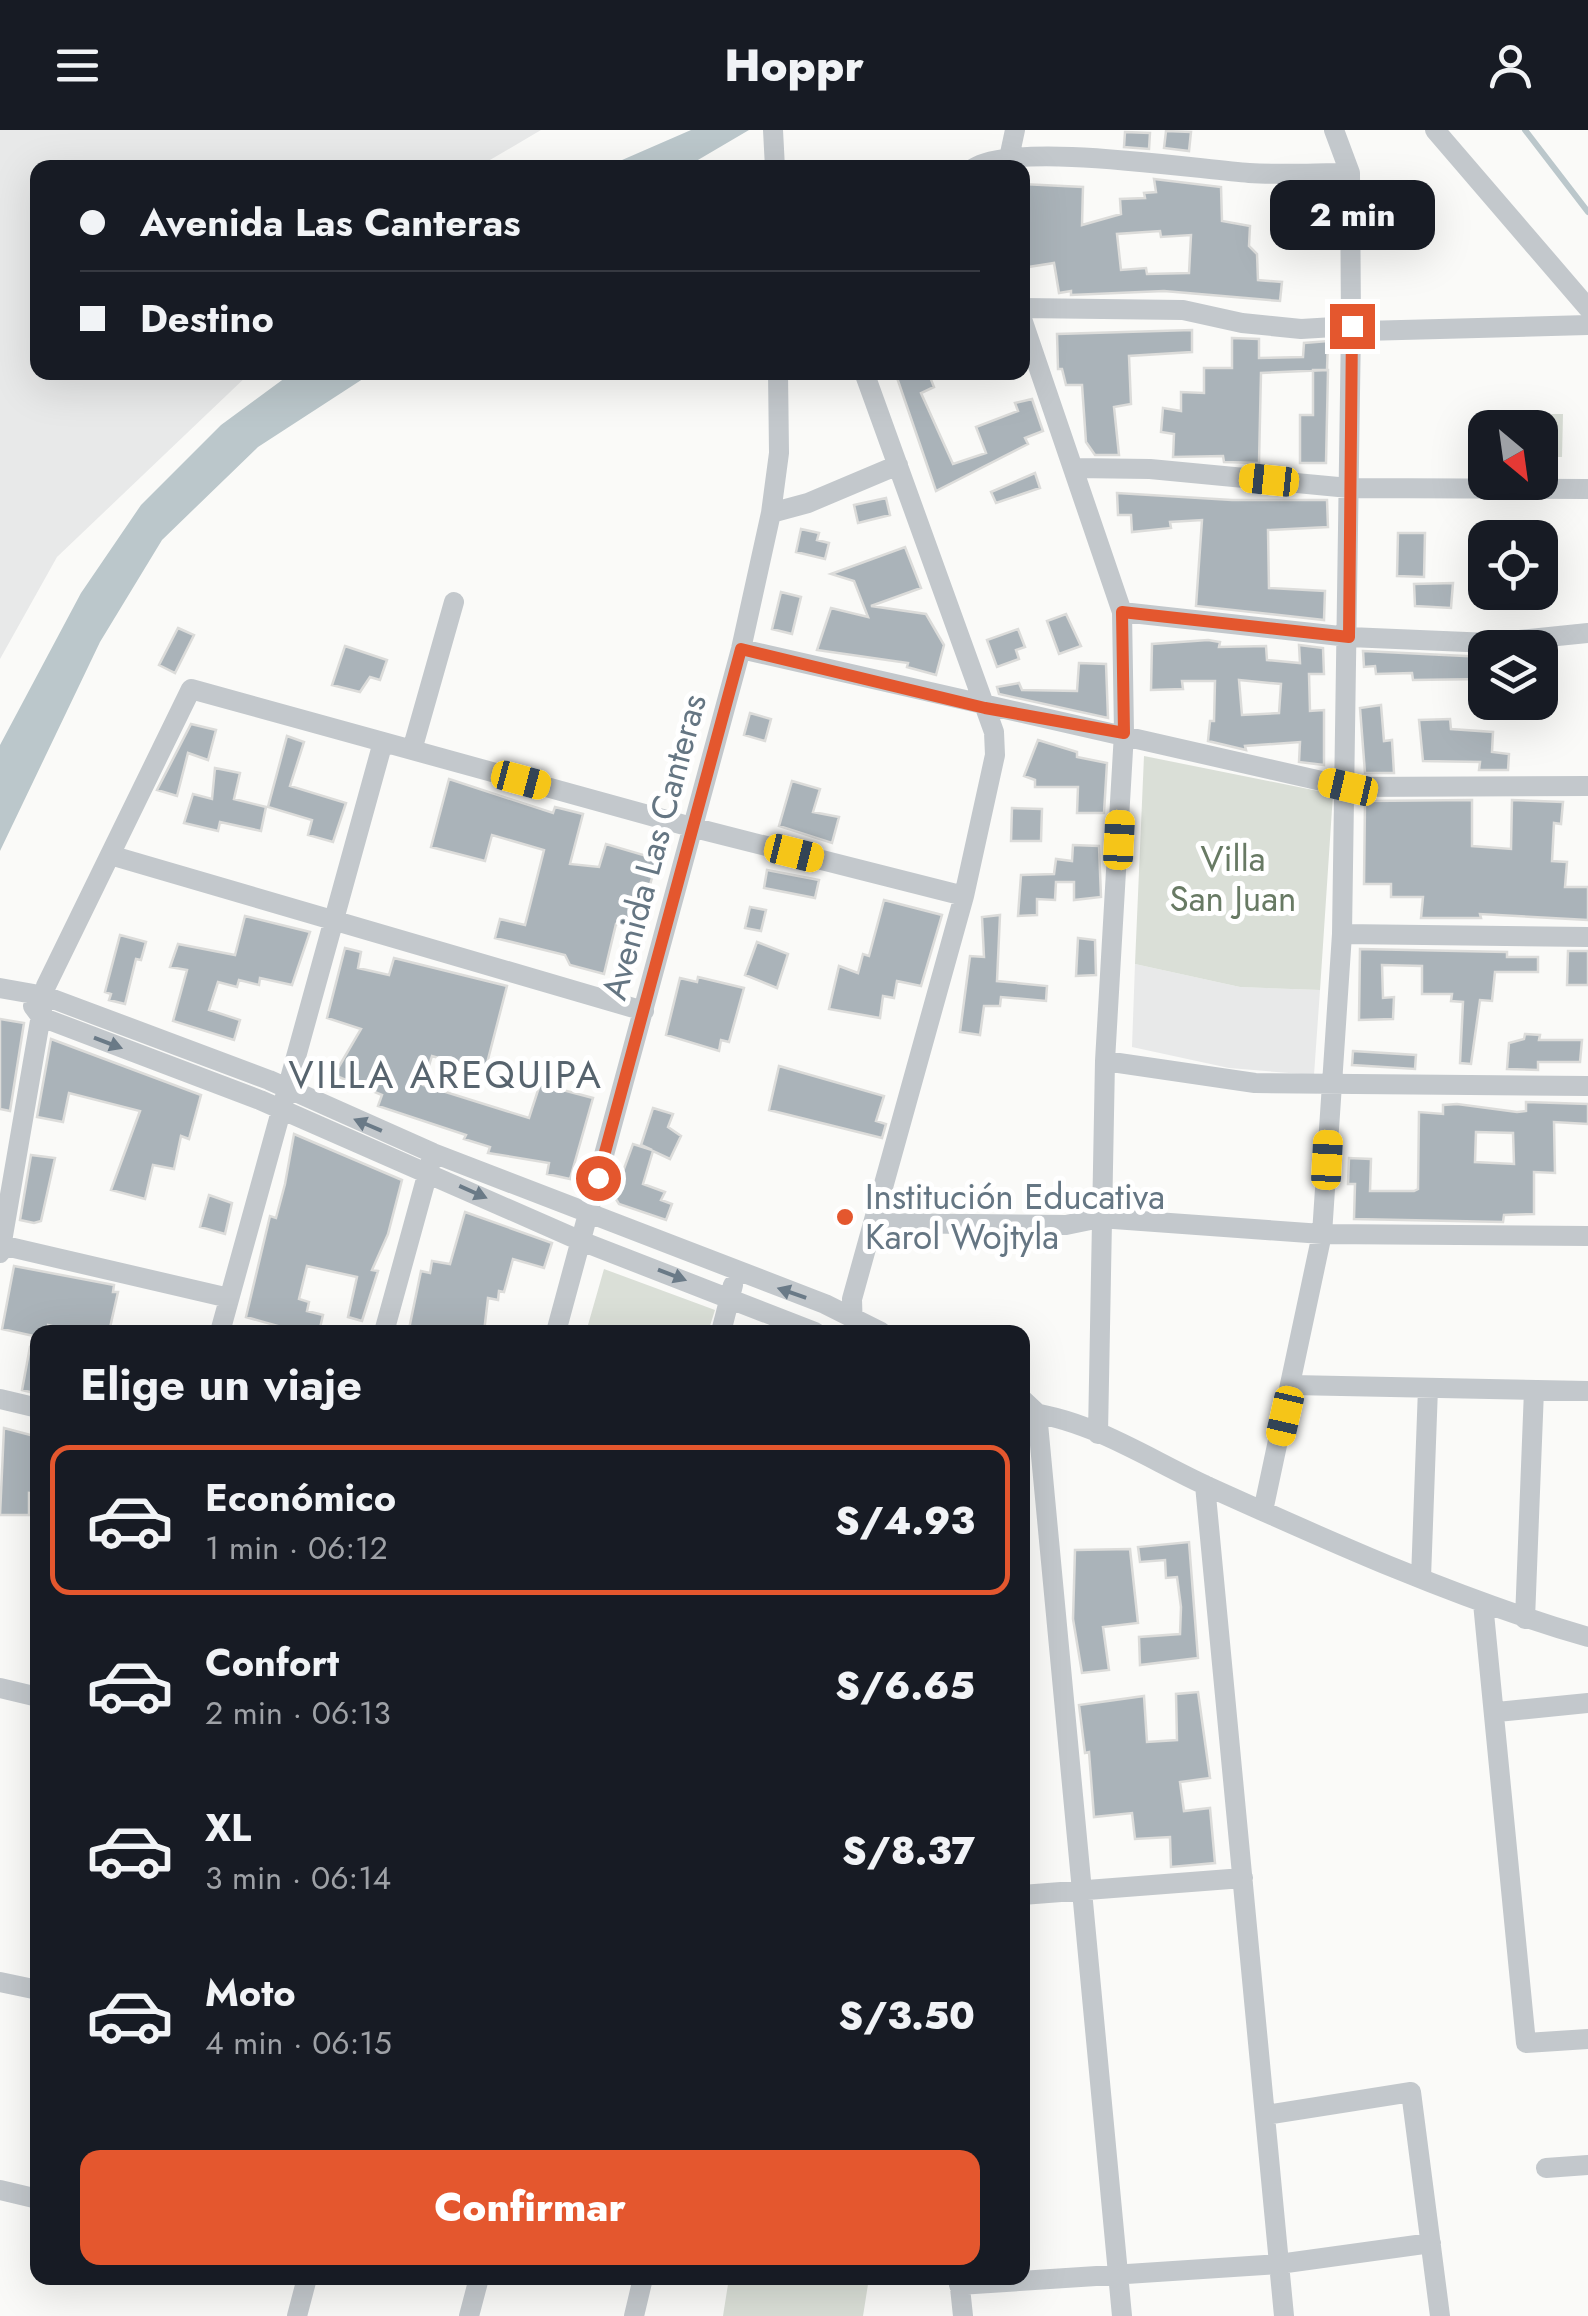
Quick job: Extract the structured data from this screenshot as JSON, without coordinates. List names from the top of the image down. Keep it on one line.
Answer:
{"streets":{"street":["Avenida Las Canteras"]},"districts":["VILLA AREQUIPA"],"parks":["Villa San Juan"],"places":["Institución Educativa Karol Wojtyla"],"north":"bottom right","page":{"header":"Hoppr","banner":["Avenida Las Canteras","Destino"],"bubble":"2 min","heading":"Elige un viaje","list":[{"name":"Económico","note":"1 min · 06:12","value":"S/4.93"},{"name":"Confort","note":"2 min · 06:13","value":"S/6.65"},{"name":"XL","note":"3 min · 06:14","value":"S/8.37"},{"name":"Moto","note":"4 min · 06:15","value":"S/3.50"}],"buttons":"Confirmar"}}
